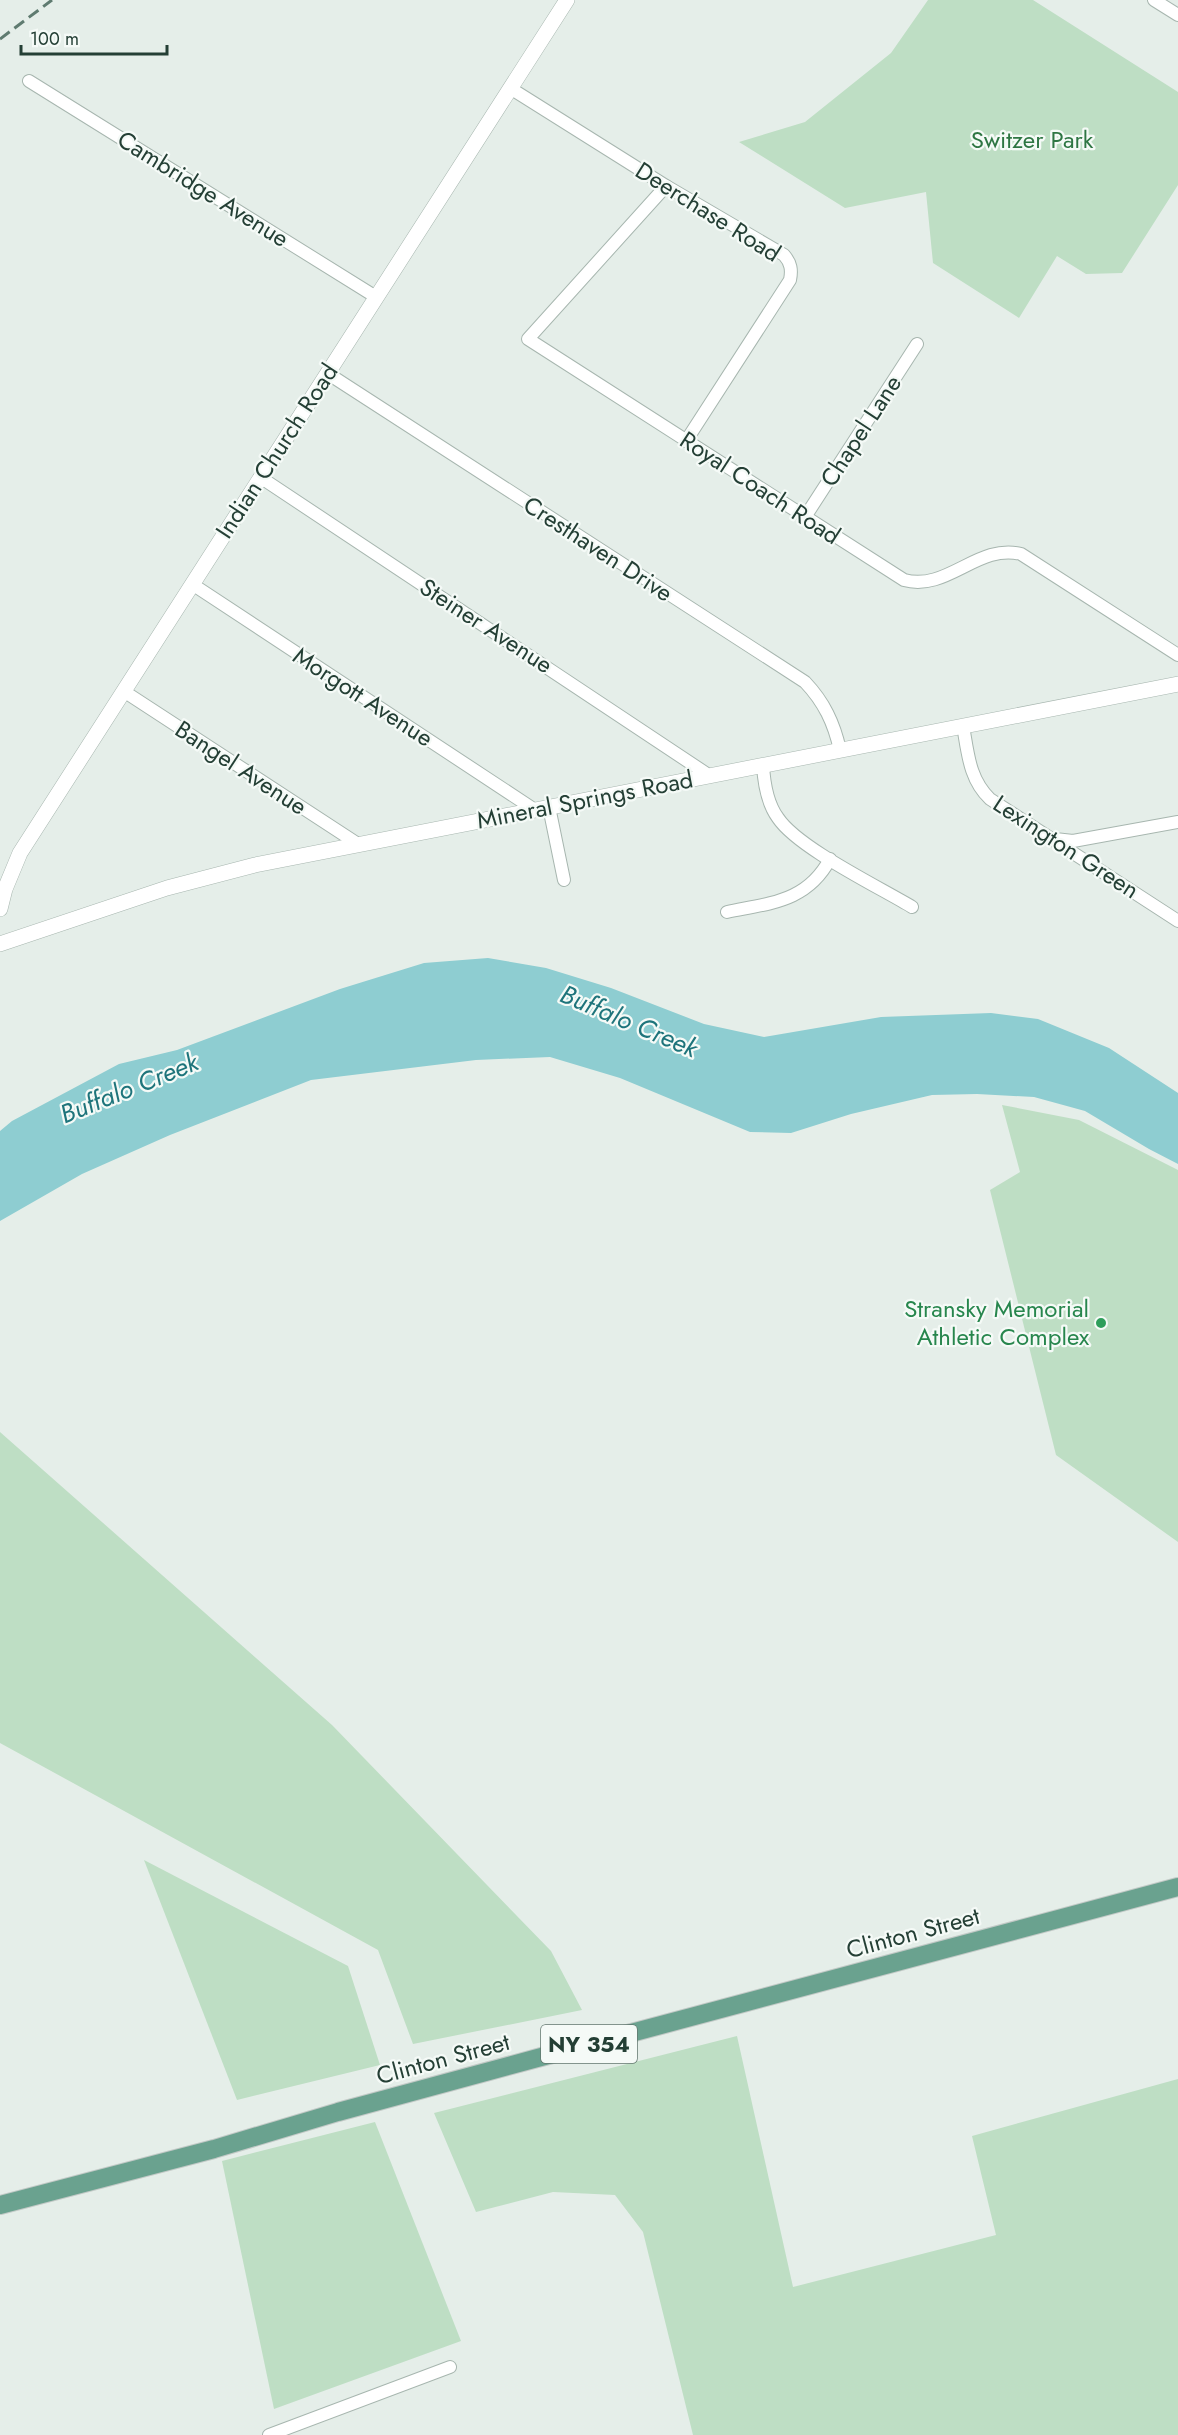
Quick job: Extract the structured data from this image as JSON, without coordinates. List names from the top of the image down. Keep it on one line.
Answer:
{"streets":{"main road":["Clinton Street","NY 354"],"street":["Cambridge Avenue","Deerchase Road","Chapel Lane","Indian Church Road","Royal Coach Road","Cresthaven Drive","Steiner Avenue","Morgott Avenue","Bangel Avenue","Mineral Springs Road","Lexington Green"]},"crossings":[["Cambridge Avenue","Indian Church Road"],["Deerchase Road","Indian Church Road"],["Deerchase Road","Royal Coach Road"],["Chapel Lane","Royal Coach Road"],["Indian Church Road","Cresthaven Drive"],["Indian Church Road","Steiner Avenue"],["Indian Church Road","Morgott Avenue"],["Indian Church Road","Bangel Avenue"],["Cresthaven Drive","Mineral Springs Road"],["Steiner Avenue","Mineral Springs Road"],["Morgott Avenue","Mineral Springs Road"],["Bangel Avenue","Mineral Springs Road"],["Mineral Springs Road","Lexington Green"]],"water":["Buffalo Creek"],"parks":["Switzer Park"],"places":["Stransky Memorial Athletic Complex"],"scale_bar":"100 m"}
